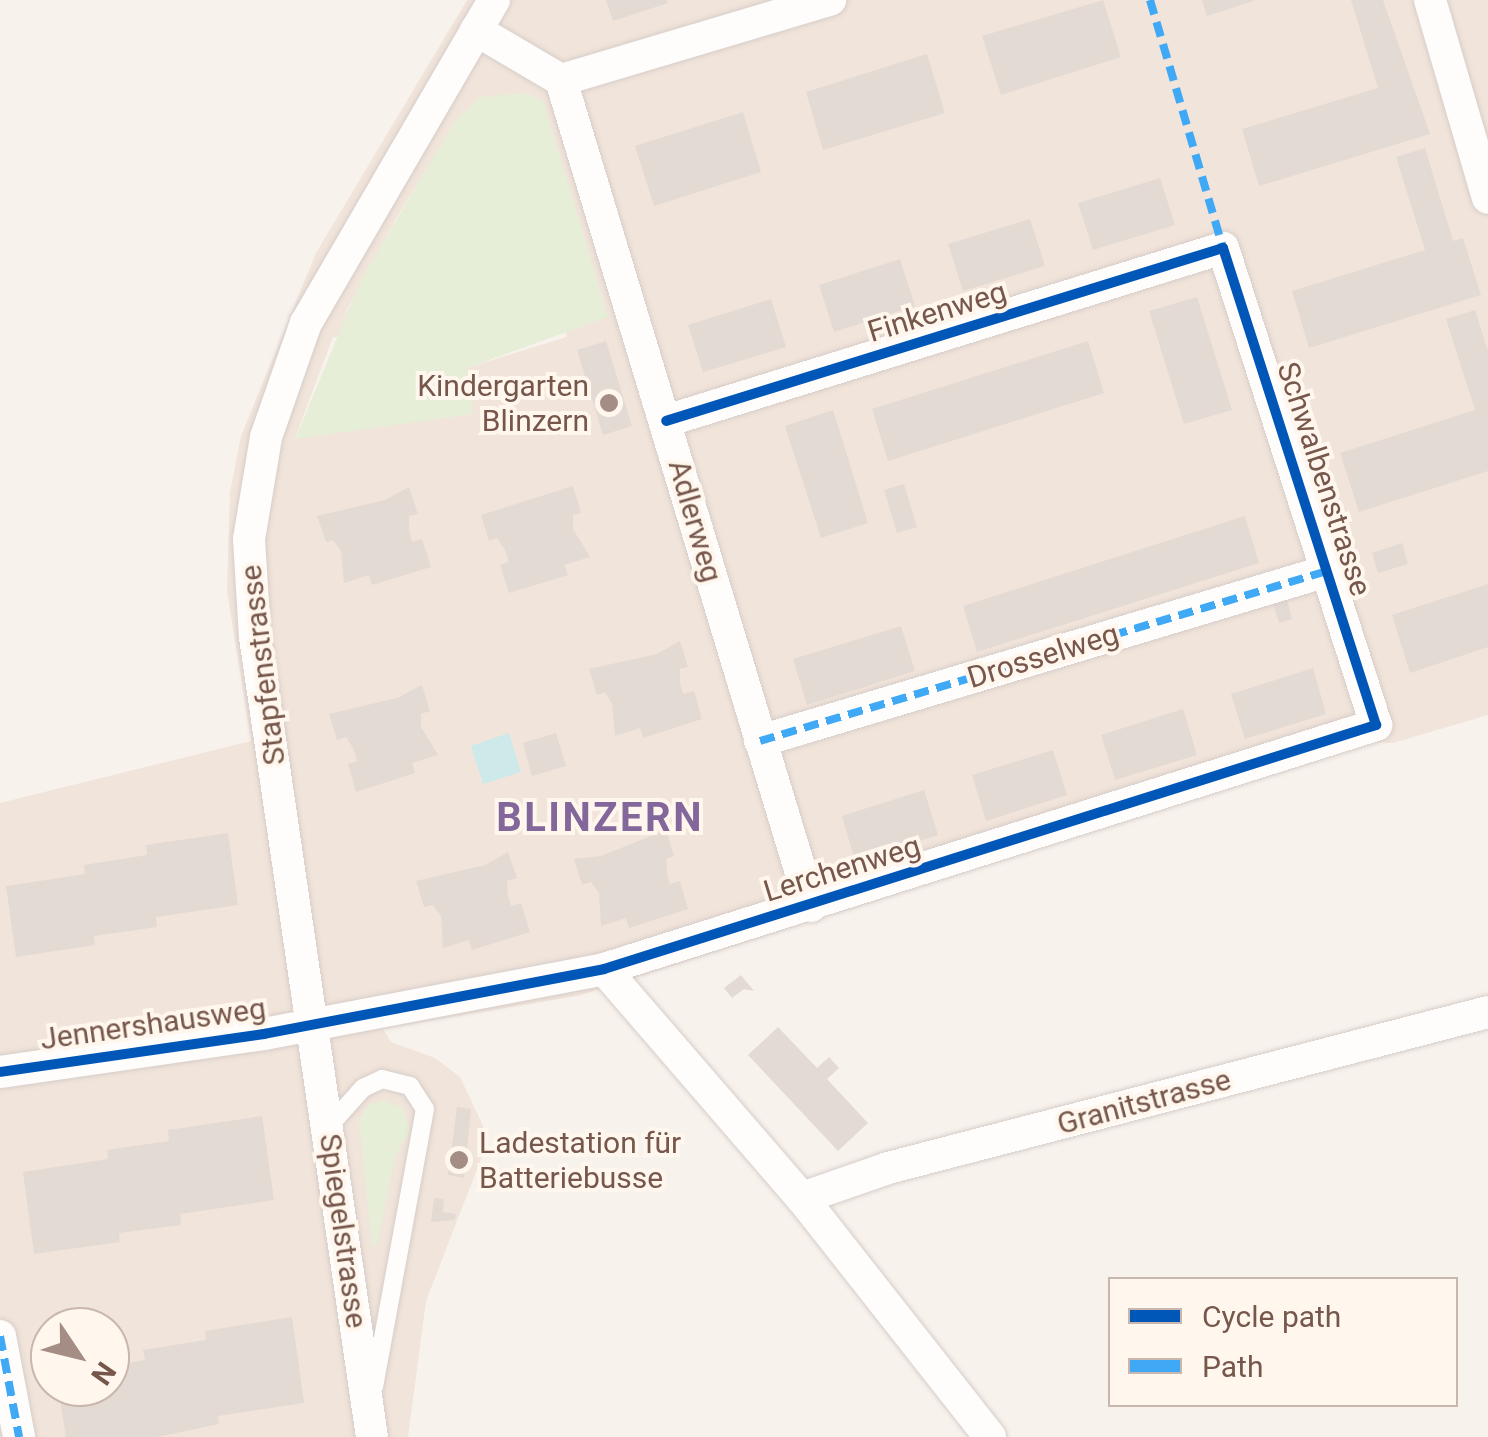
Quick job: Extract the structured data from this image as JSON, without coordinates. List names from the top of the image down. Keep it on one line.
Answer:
{"streets":{"street":["Finkenweg","Schwalbenstrasse","Adlerweg","Drosselweg","Stapfenstrasse","Lerchenweg","Jennershausweg","Granitstrasse","Spiegelstrasse"]},"crossings":[["Finkenweg","Schwalbenstrasse"],["Finkenweg","Adlerweg"],["Schwalbenstrasse","Drosselweg"],["Schwalbenstrasse","Lerchenweg"],["Adlerweg","Drosselweg"],["Adlerweg","Lerchenweg"],["Stapfenstrasse","Lerchenweg"],["Stapfenstrasse","Jennershausweg"],["Stapfenstrasse","Spiegelstrasse"],["Lerchenweg","Jennershausweg"],["Lerchenweg","Spiegelstrasse"],["Jennershausweg","Spiegelstrasse"]],"districts":["BLINZERN"],"places":["Kindergarten Blinzern","Ladestation für Batteriebusse"],"legend":["Cycle path","Path"],"north":"bottom right"}
